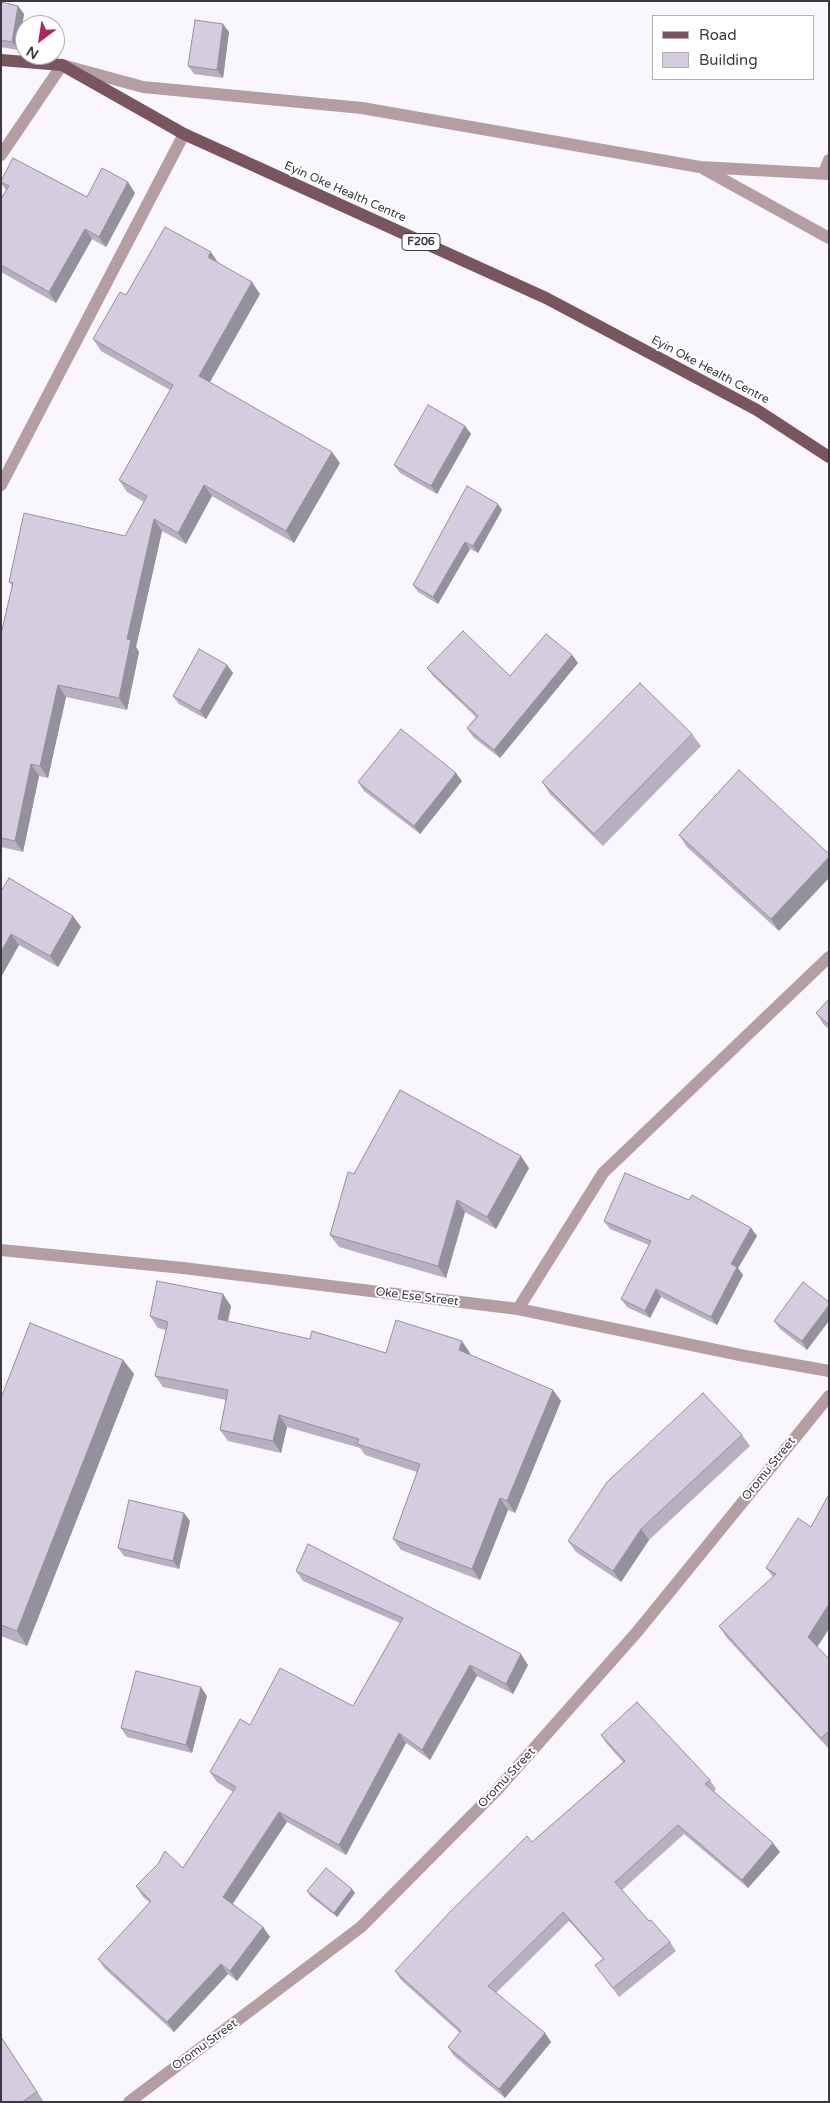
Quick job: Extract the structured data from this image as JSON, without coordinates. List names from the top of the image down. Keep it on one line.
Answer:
{"streets":{"main road":["Eyin Oke Health Centre","F206"],"street":["Oke Ese Street","Oromu Street"]},"legend":["Road","Building"],"north":"bottom left"}
